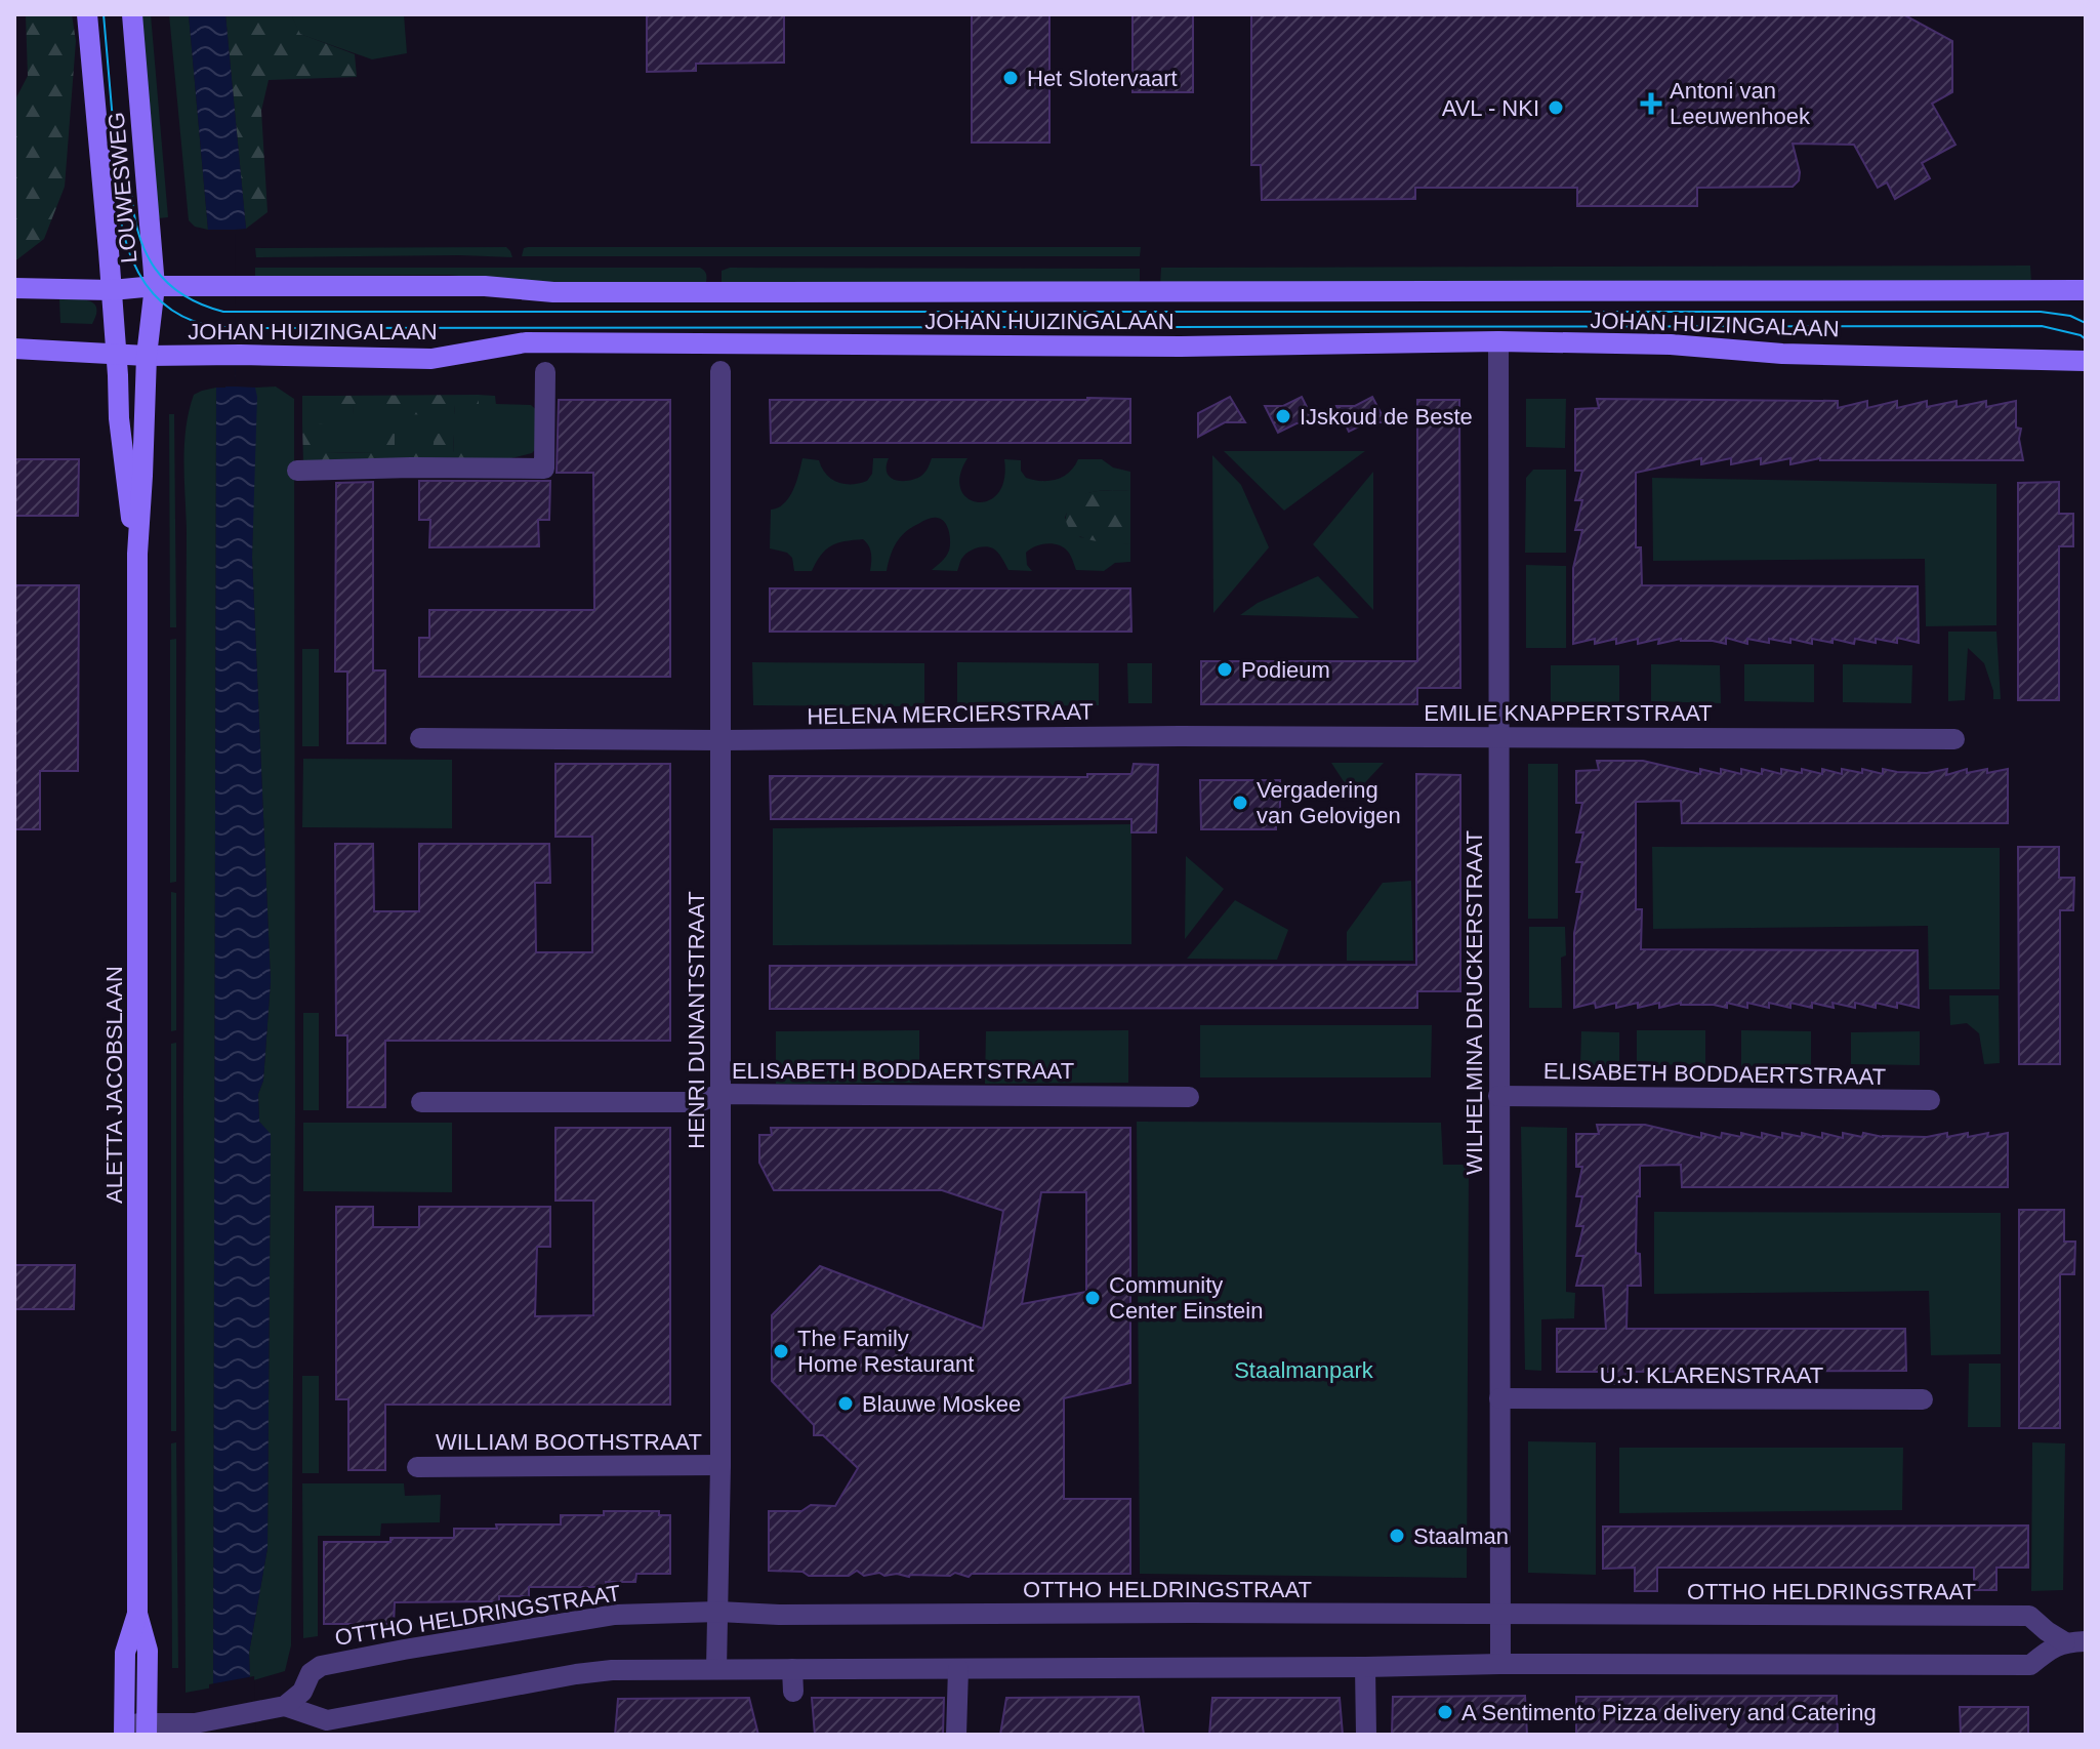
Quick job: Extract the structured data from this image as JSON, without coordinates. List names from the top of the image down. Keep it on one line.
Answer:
{"streets":{"main road":["LOUWESWEG","JOHAN HUIZINGALAAN","ALETTA JACOBSLAAN"],"street":["EMILIE KNAPPERTSTRAAT","HELENA MERCIERSTRAAT","WILHELMINA DRUCKERSTRAAT","HENRI DUNANTSTRAAT","ELISABETH BODDAERTSTRAAT","U.J. KLARENSTRAAT","WILLIAM BOOTHSTRAAT","OTTHO HELDRINGSTRAAT"]},"crossings":[["LOUWESWEG","JOHAN HUIZINGALAAN"],["LOUWESWEG","ALETTA JACOBSLAAN"],["JOHAN HUIZINGALAAN","WILHELMINA DRUCKERSTRAAT"],["JOHAN HUIZINGALAAN","ALETTA JACOBSLAAN"],["EMILIE KNAPPERTSTRAAT","HELENA MERCIERSTRAAT"],["EMILIE KNAPPERTSTRAAT","WILHELMINA DRUCKERSTRAAT"],["HELENA MERCIERSTRAAT","HENRI DUNANTSTRAAT"],["WILHELMINA DRUCKERSTRAAT","ELISABETH BODDAERTSTRAAT"],["WILHELMINA DRUCKERSTRAAT","U.J. KLARENSTRAAT"],["WILHELMINA DRUCKERSTRAAT","OTTHO HELDRINGSTRAAT"],["HENRI DUNANTSTRAAT","ELISABETH BODDAERTSTRAAT"],["HENRI DUNANTSTRAAT","WILLIAM BOOTHSTRAAT"],["HENRI DUNANTSTRAAT","OTTHO HELDRINGSTRAAT"]],"parks":["Staalmanpark"],"places":{"other":["Het Slotervaart","AVL - NKI","IJskoud de Beste","Podieum","Vergadering van Gelovigen","Community Center Einstein","The Family Home Restaurant","Blauwe Moskee","Staalman","A Sentimento Pizza delivery and Catering"],"health":["Antoni van Leeuwenhoek"]}}
